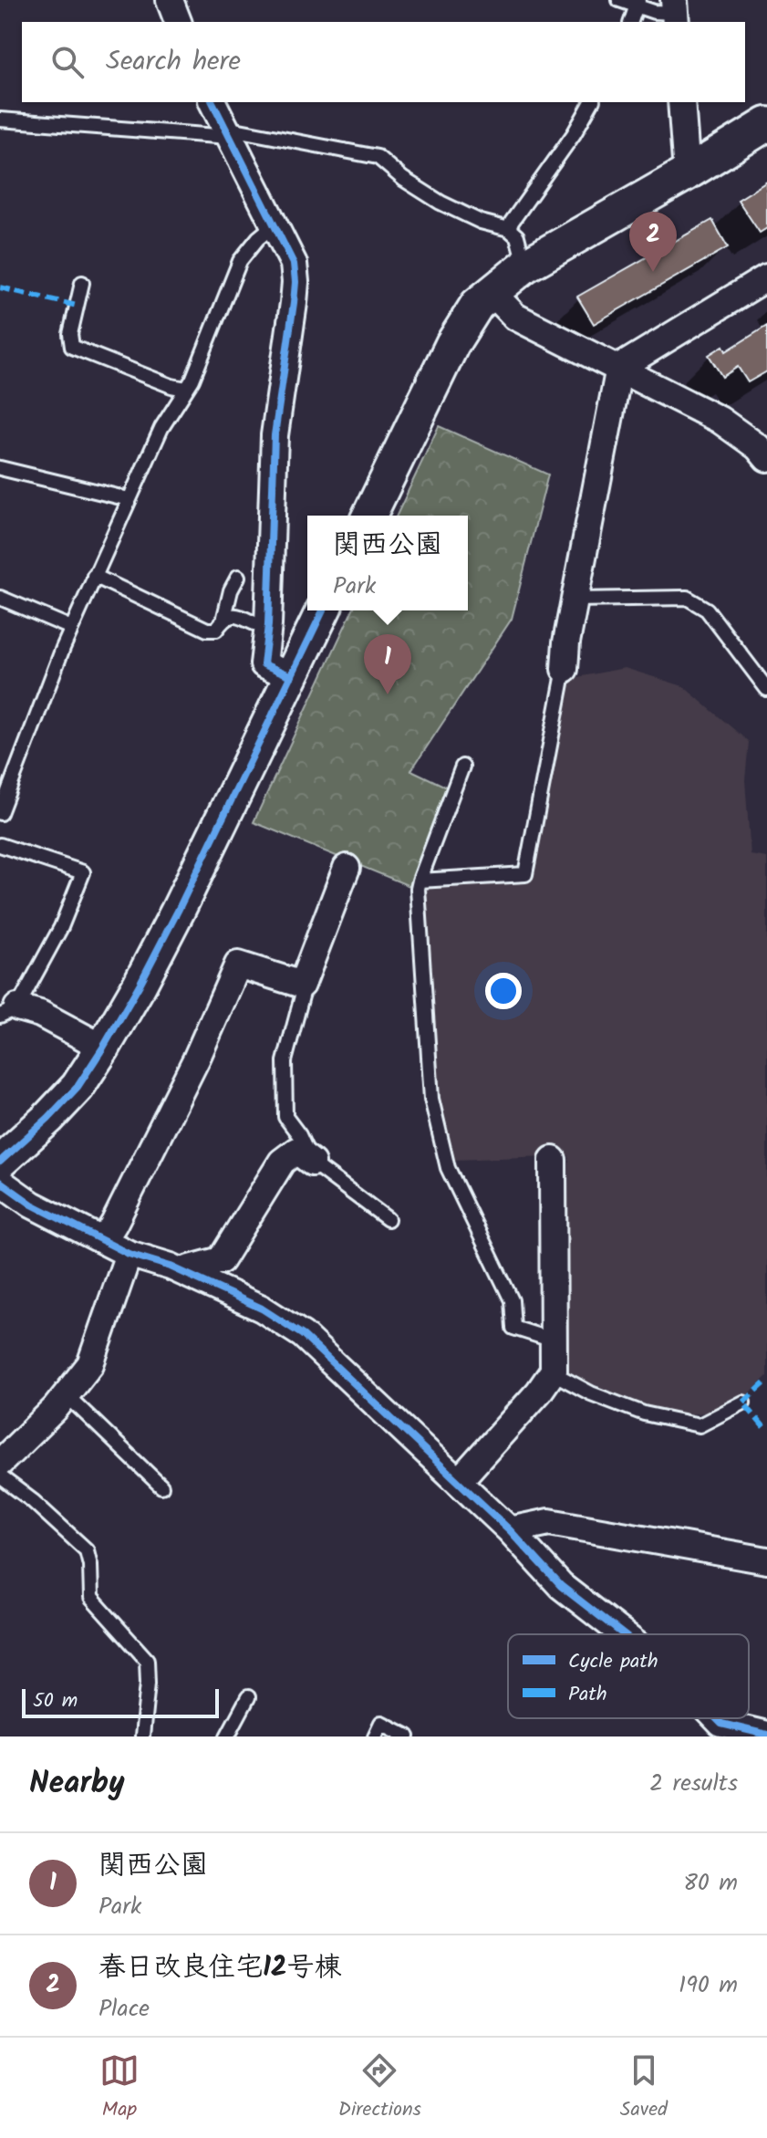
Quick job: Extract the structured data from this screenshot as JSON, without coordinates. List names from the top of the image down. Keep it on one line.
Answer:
{"legend":["Cycle path","Path"],"scale_bar":"50 m","page":{"search":"Search here","pins":["2","1"],"popup":["関西公園","Park"],"scale":"50 m","heading":["Nearby","2 results"],"list":[{"mark":"1","name":"関西公園","note":"Park","value":"80 m"},{"mark":"2","name":"春日改良住宅12号棟","note":"Place","value":"190 m"}],"nav":["Map","Directions","Saved"]}}
